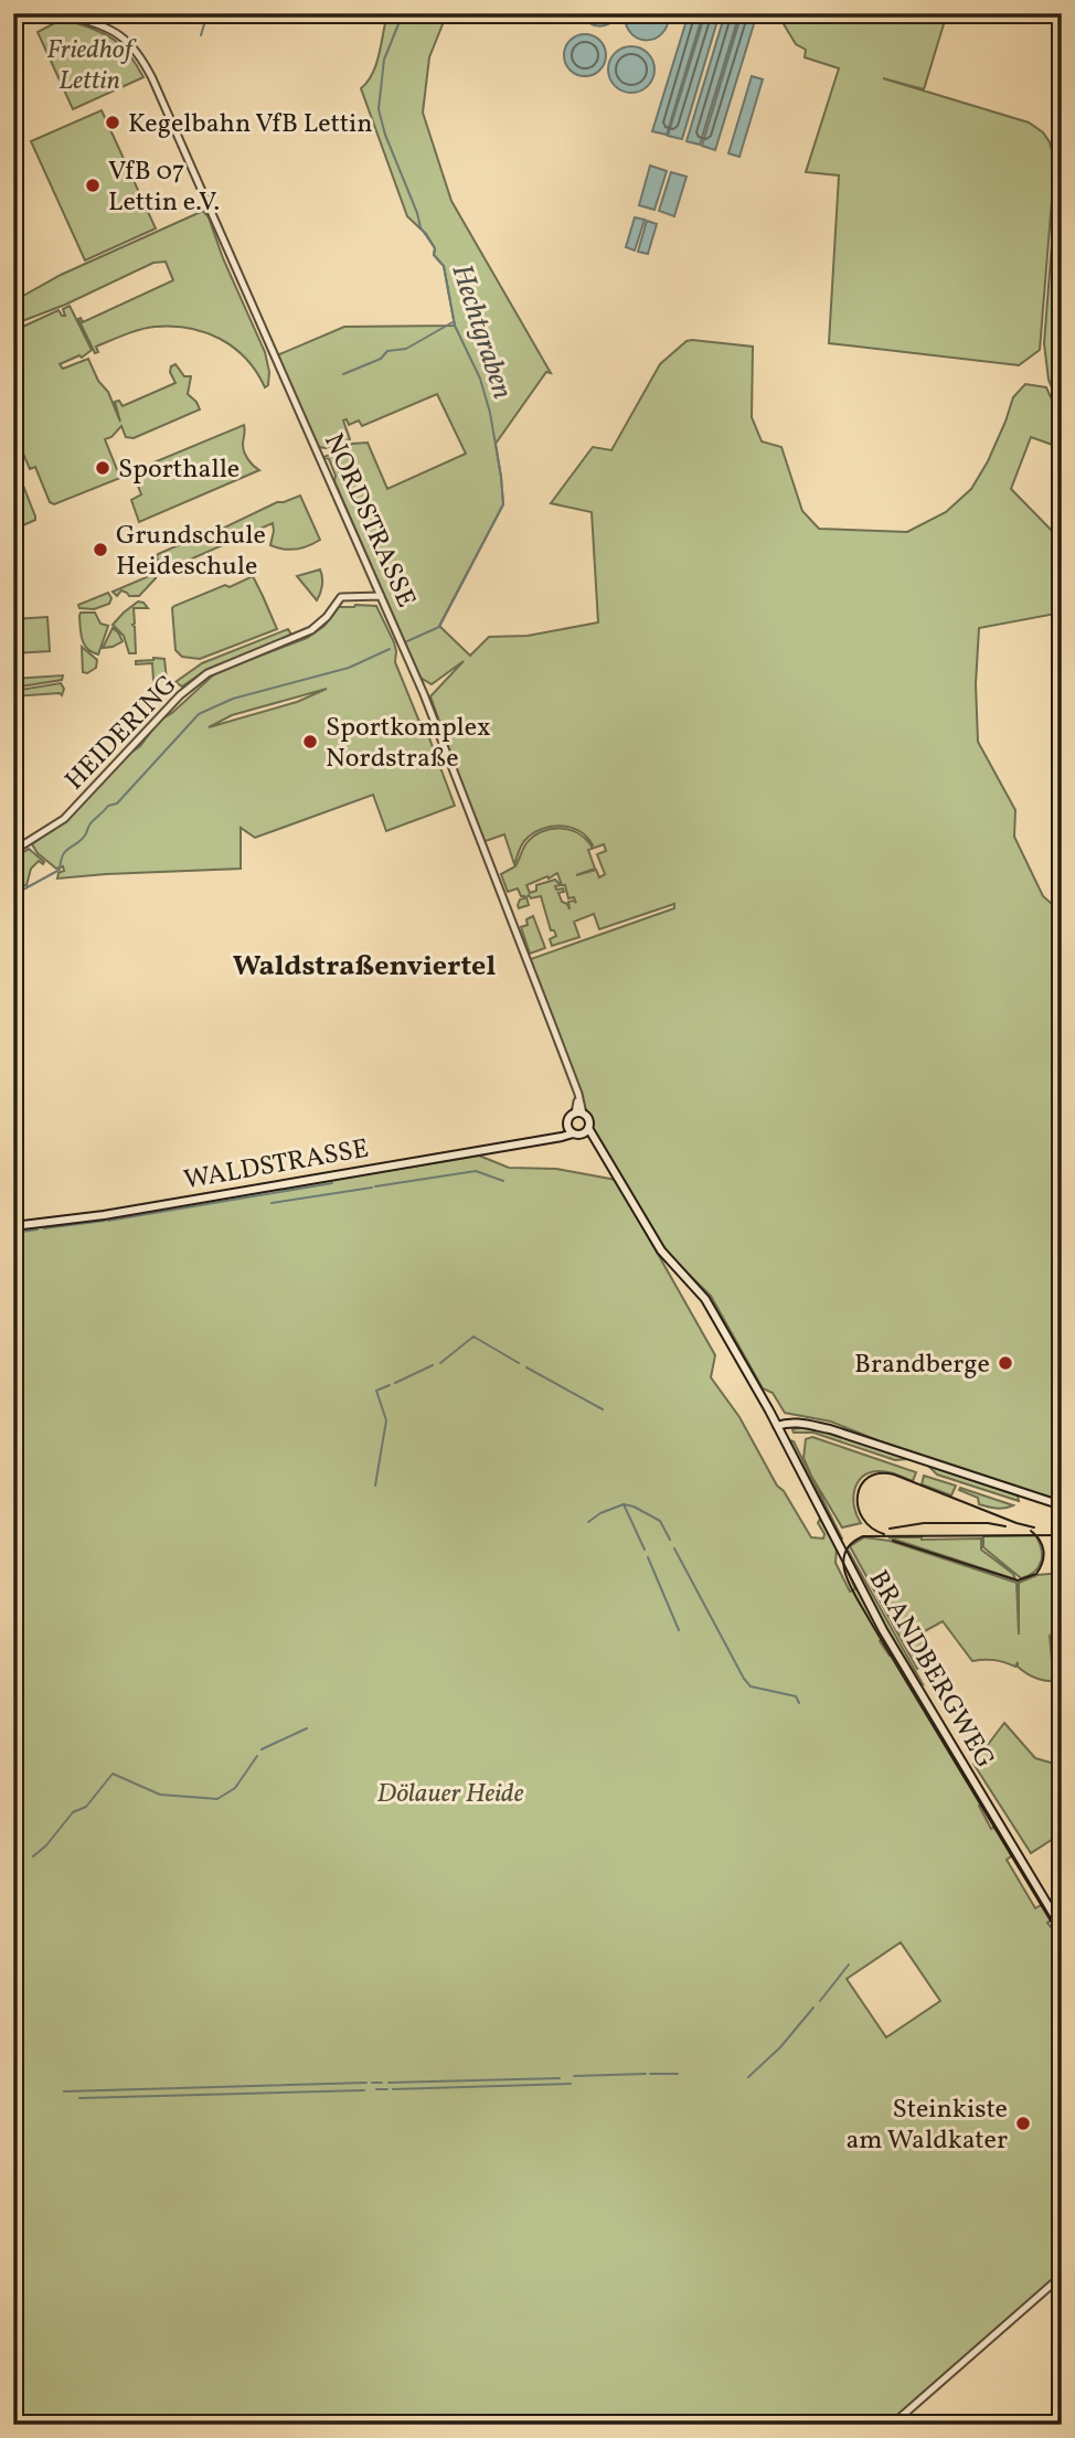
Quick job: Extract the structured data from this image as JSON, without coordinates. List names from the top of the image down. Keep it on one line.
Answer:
{"streets":{"main road":["NORDSTRASSE","WALDSTRASSE","BRANDBERGWEG"],"street":["HEIDERING"]},"crossings":[["NORDSTRASSE","HEIDERING"],["NORDSTRASSE","BRANDBERGWEG"]],"districts":["Waldstraßenviertel"],"water":["Hechtgraben"],"parks":["Friedhof Lettin","Dölauer Heide"],"places":["Kegelbahn VfB Lettin","VfB 07 Lettin e.V.","Sporthalle","Grundschule Heideschule","Sportkomplex Nordstraße","Brandberge","Steinkiste am Waldkater"]}
